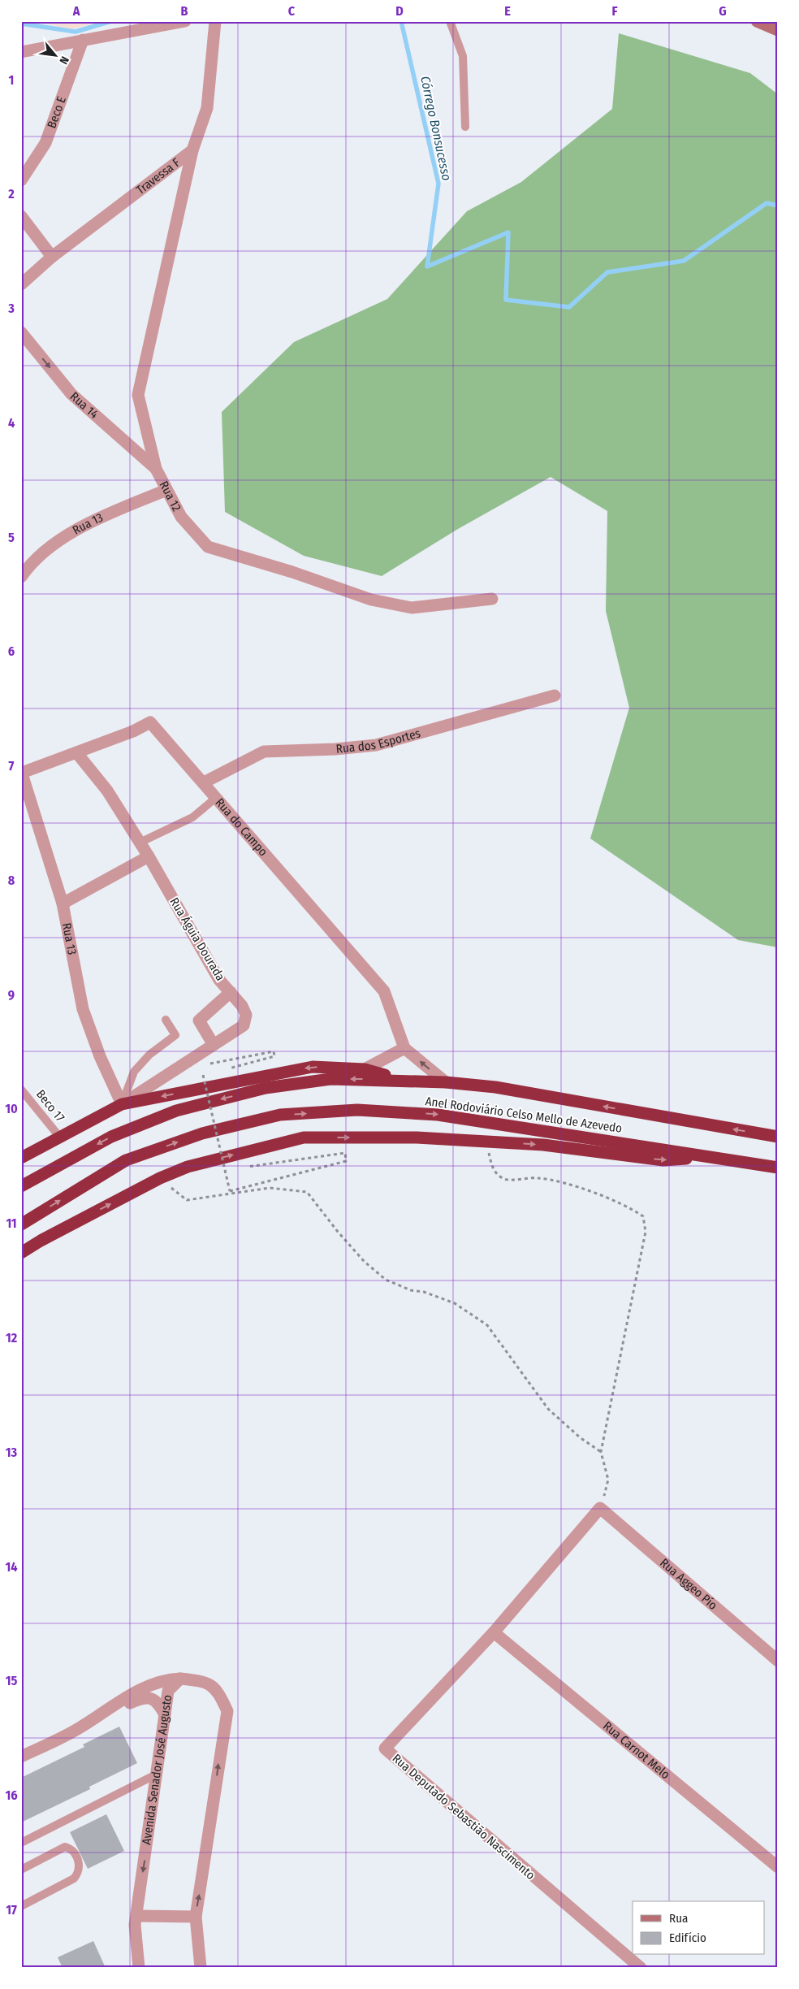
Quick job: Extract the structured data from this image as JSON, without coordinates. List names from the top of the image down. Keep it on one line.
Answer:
{"streets":{"highway":["Anel Rodoviário Celso Mello de Azevedo"],"street":["Beco E","Travessa F","Rua 14","Rua 12","Rua 13","Rua dos Esportes","Rua do Campo","Rua Águia Dourada","Rua Aggeo Pío","Rua Carnot Melo","Avenida Senador José Augusto","Rua Deputado Sebastião Nascimento"],"lane":["Beco 17"]},"crossings":[["Travessa F","Rua 12"],["Rua 14","Rua 12"],["Rua 12","Rua 13"],["Rua 13","Rua do Campo"],["Rua 13","Rua Águia Dourada"],["Rua dos Esportes","Rua do Campo"],["Rua do Campo","Rua Águia Dourada"],["Rua Aggeo Pío","Rua Deputado Sebastião Nascimento"],["Rua Carnot Melo","Rua Deputado Sebastião Nascimento"]],"one_way":["Rua 14"],"water":["Córrego Bonsucesso"],"legend":["Rua","Edifício"],"north":"bottom right","grid":{"columns":["A","B","C","D","E","F","G"],"rows":["1","2","3","4","5","6","7","8","9","10","11","12","13","14","15","16","17"]}}
